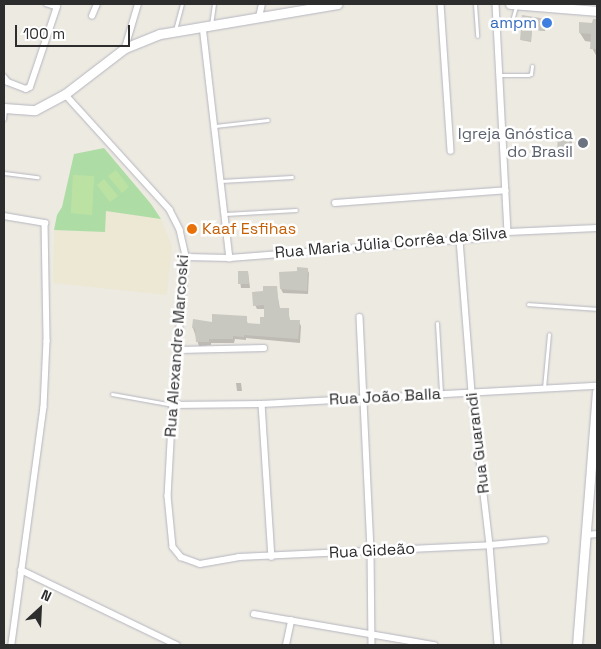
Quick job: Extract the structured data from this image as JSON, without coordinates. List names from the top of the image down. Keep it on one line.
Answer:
{"streets":{"street":["Rua Maria Júlia Corrêa da Silva","Rua Alexandre Marcoski","Rua João Balla","Rua Guarandi","Rua Gideão"]},"crossings":[["Rua Maria Júlia Corrêa da Silva","Rua Alexandre Marcoski"],["Rua Maria Júlia Corrêa da Silva","Rua Guarandi"],["Rua Alexandre Marcoski","Rua João Balla"],["Rua Alexandre Marcoski","Rua Gideão"],["Rua João Balla","Rua Guarandi"],["Rua Guarandi","Rua Gideão"]],"places":["ampm","Igreja Gnóstica do Brasil","Kaaf Esfihas"],"scale_bar":"100 m","north":"top right"}
